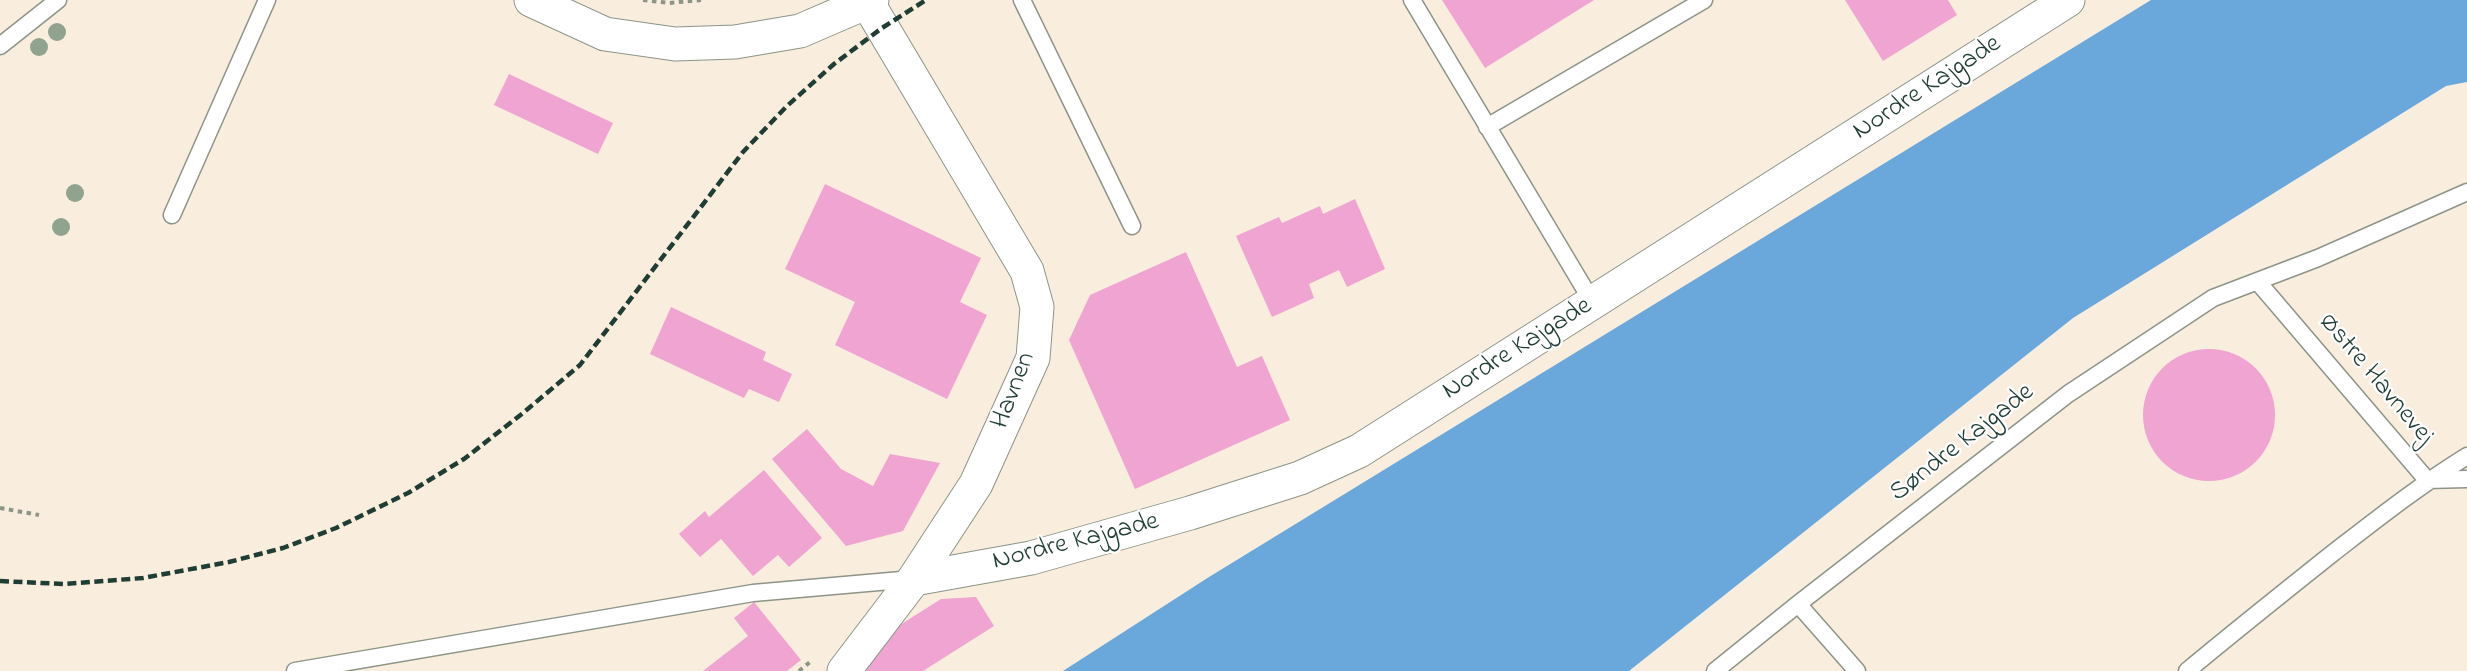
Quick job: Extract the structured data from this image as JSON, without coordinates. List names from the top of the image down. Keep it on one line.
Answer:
{"streets":{"street":["Nordre Kajgade","Havnen"],"lane":["Østre Havnevej","Søndre Kajgade"]},"crossings":[["Nordre Kajgade","Havnen"],["Østre Havnevej","Søndre Kajgade"]]}
